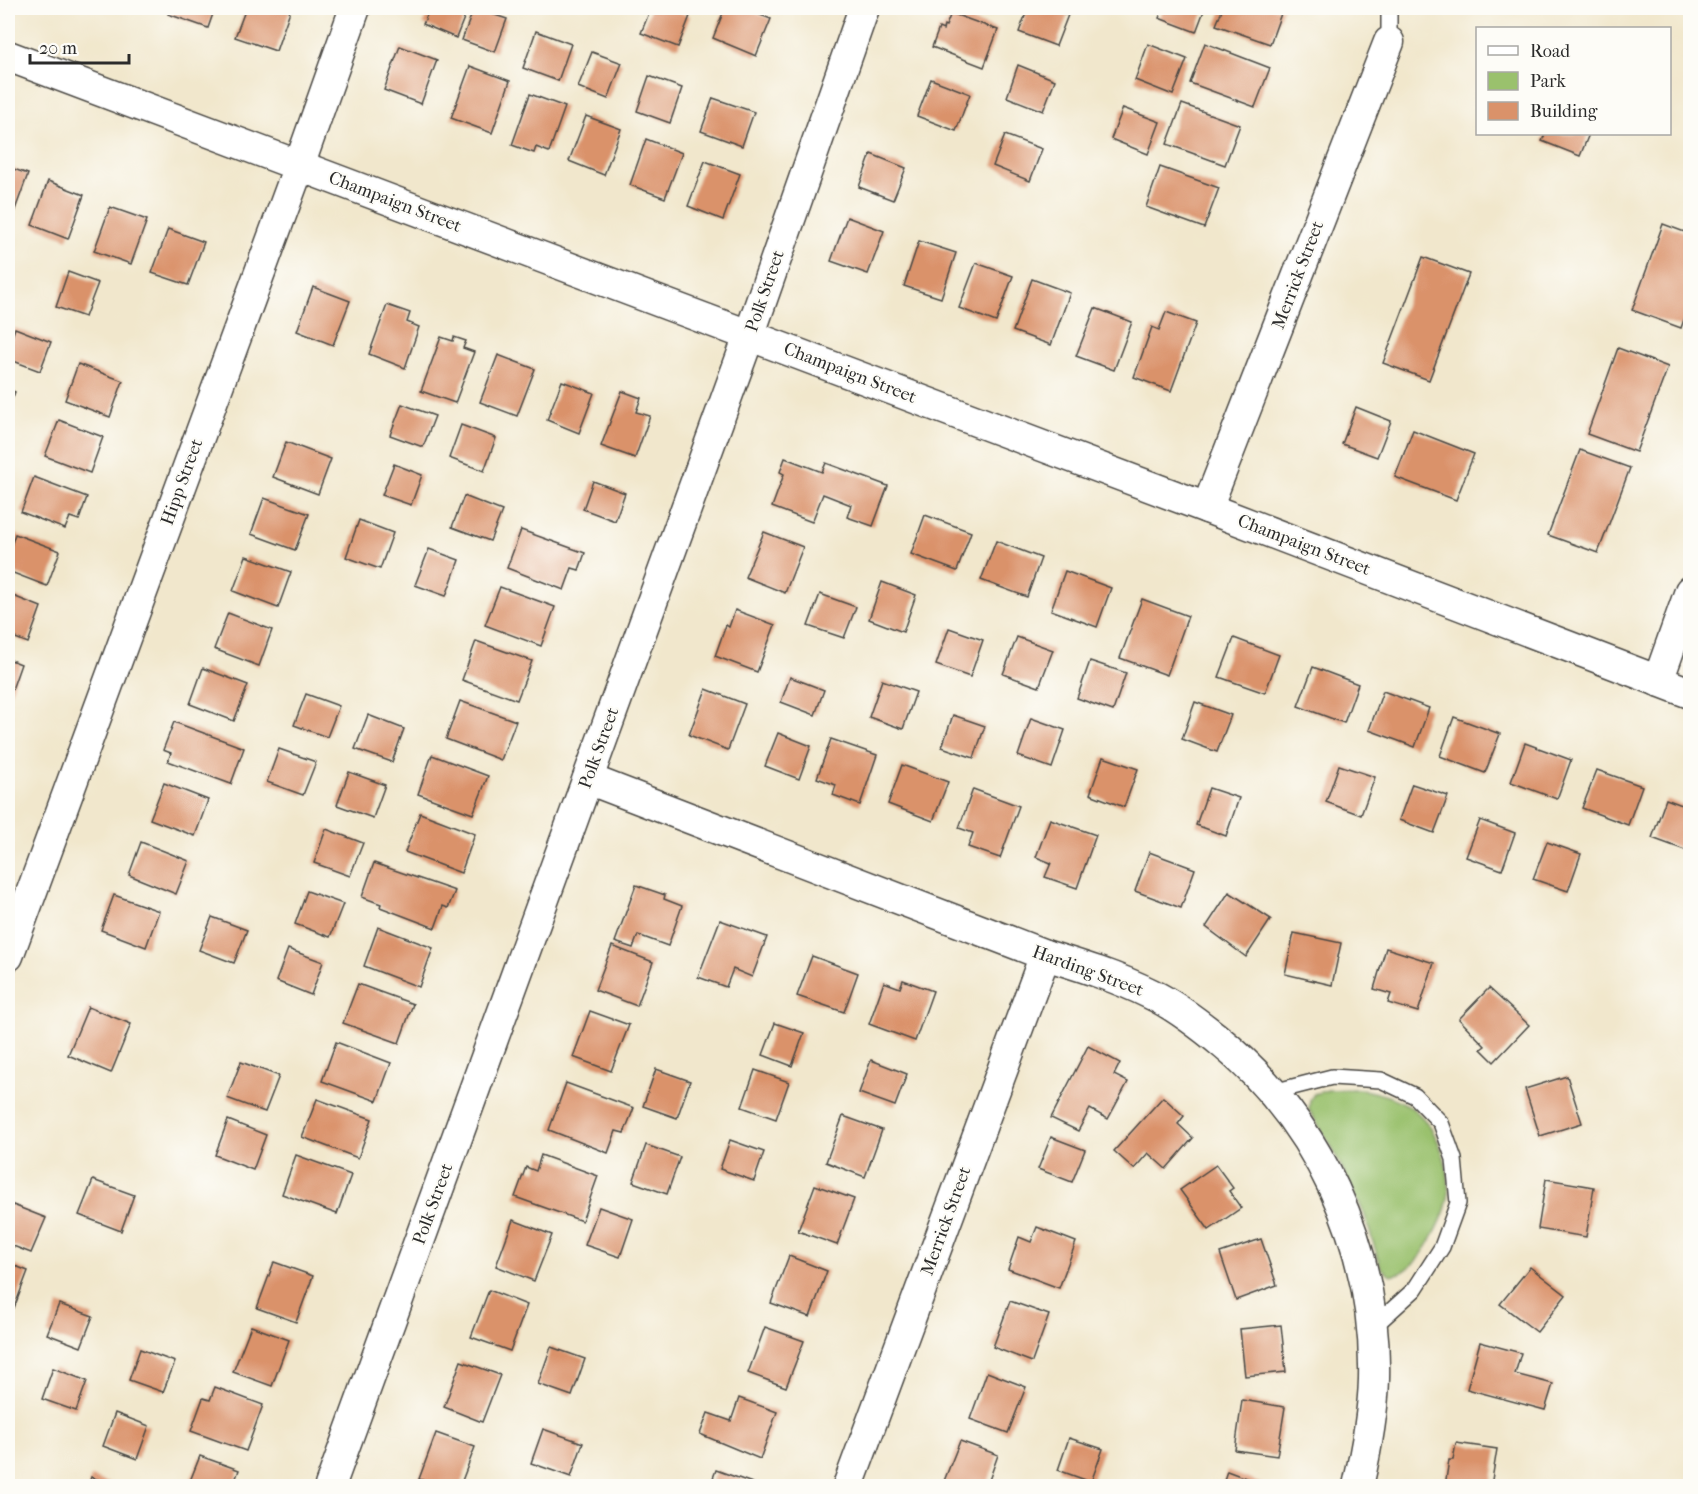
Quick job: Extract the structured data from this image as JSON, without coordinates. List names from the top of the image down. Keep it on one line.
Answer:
{"streets":{"street":["Champaign Street","Merrick Street","Polk Street","Hipp Street","Harding Street"]},"crossings":[["Champaign Street","Merrick Street"],["Champaign Street","Polk Street"],["Champaign Street","Hipp Street"],["Merrick Street","Harding Street"],["Polk Street","Harding Street"]],"legend":["Road","Park","Building"],"scale_bar":"20 m"}
